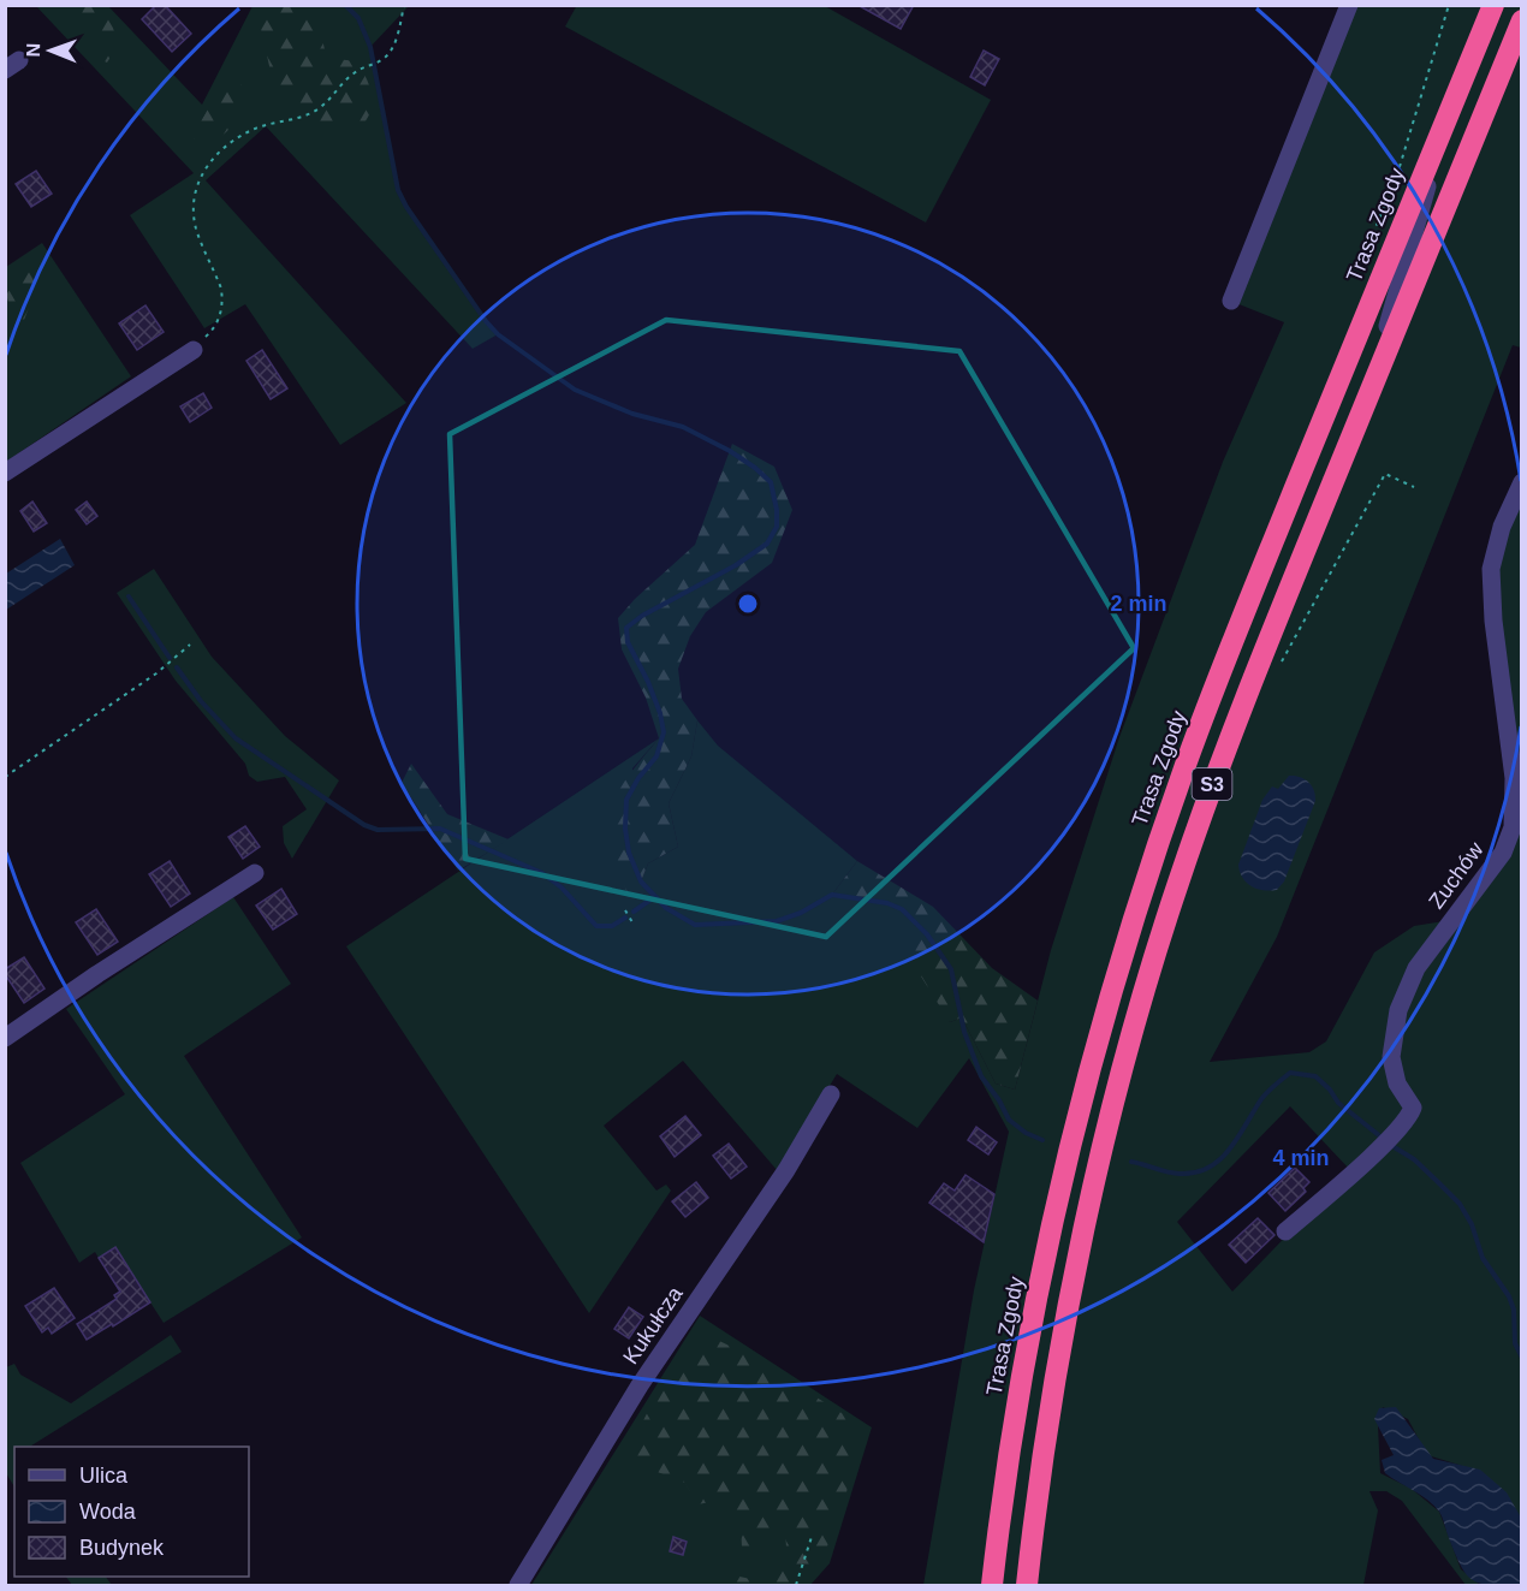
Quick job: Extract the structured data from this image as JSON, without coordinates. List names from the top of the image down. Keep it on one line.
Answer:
{"streets":{"highway":["Trasa Zgody","S3"],"street":["Zuchów","Kukułcza"]},"legend":["Ulica","Woda","Budynek"],"north":"left","rings":["2 min","4 min"]}
